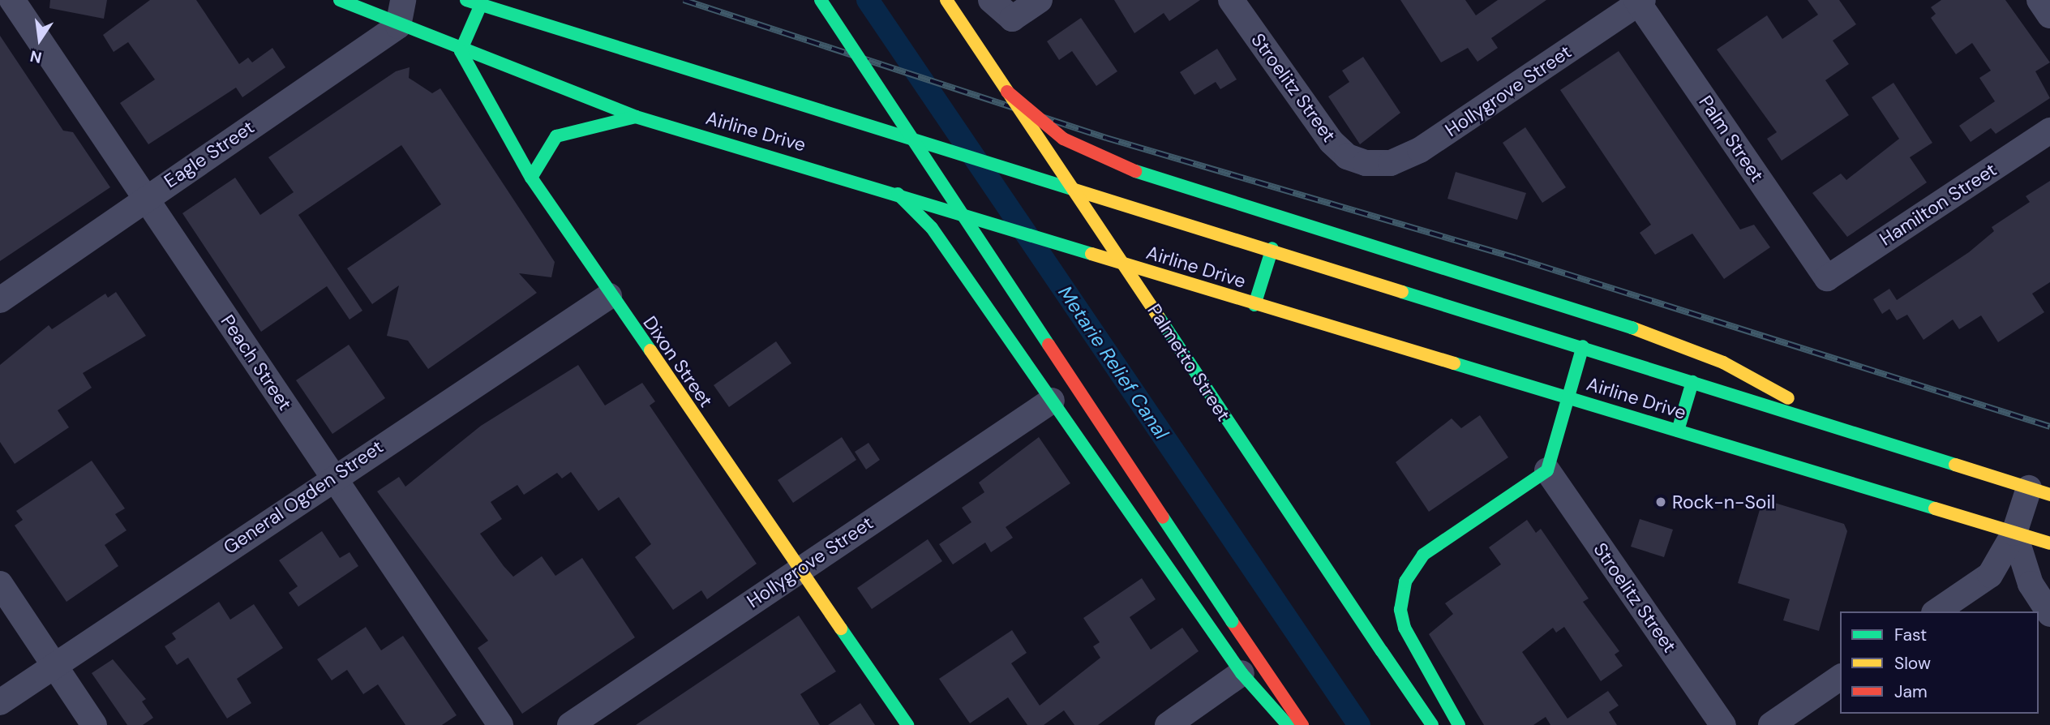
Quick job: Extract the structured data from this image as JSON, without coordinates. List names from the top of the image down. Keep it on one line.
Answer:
{"streets":{"main road":["Airline Drive","Dixon Street","Palmetto Street"],"street":["Stroelitz Street","Hollygrove Street","Palm Street","Eagle Street","Hamilton Street","Peach Street","General Ogden Street"]},"crossings":[["Stroelitz Street","Hollygrove Street"],["Hollygrove Street","Palm Street"],["Hollygrove Street","Dixon Street"],["Airline Drive","Eagle Street"],["Airline Drive","Dixon Street"],["Palm Street","Hamilton Street"],["Eagle Street","Peach Street"],["Dixon Street","General Ogden Street"],["Peach Street","General Ogden Street"]],"water":["Metarie Relief Canal"],"places":["Rock-n-Soil"],"legend":["Fast","Slow","Jam"],"north":"bottom"}
